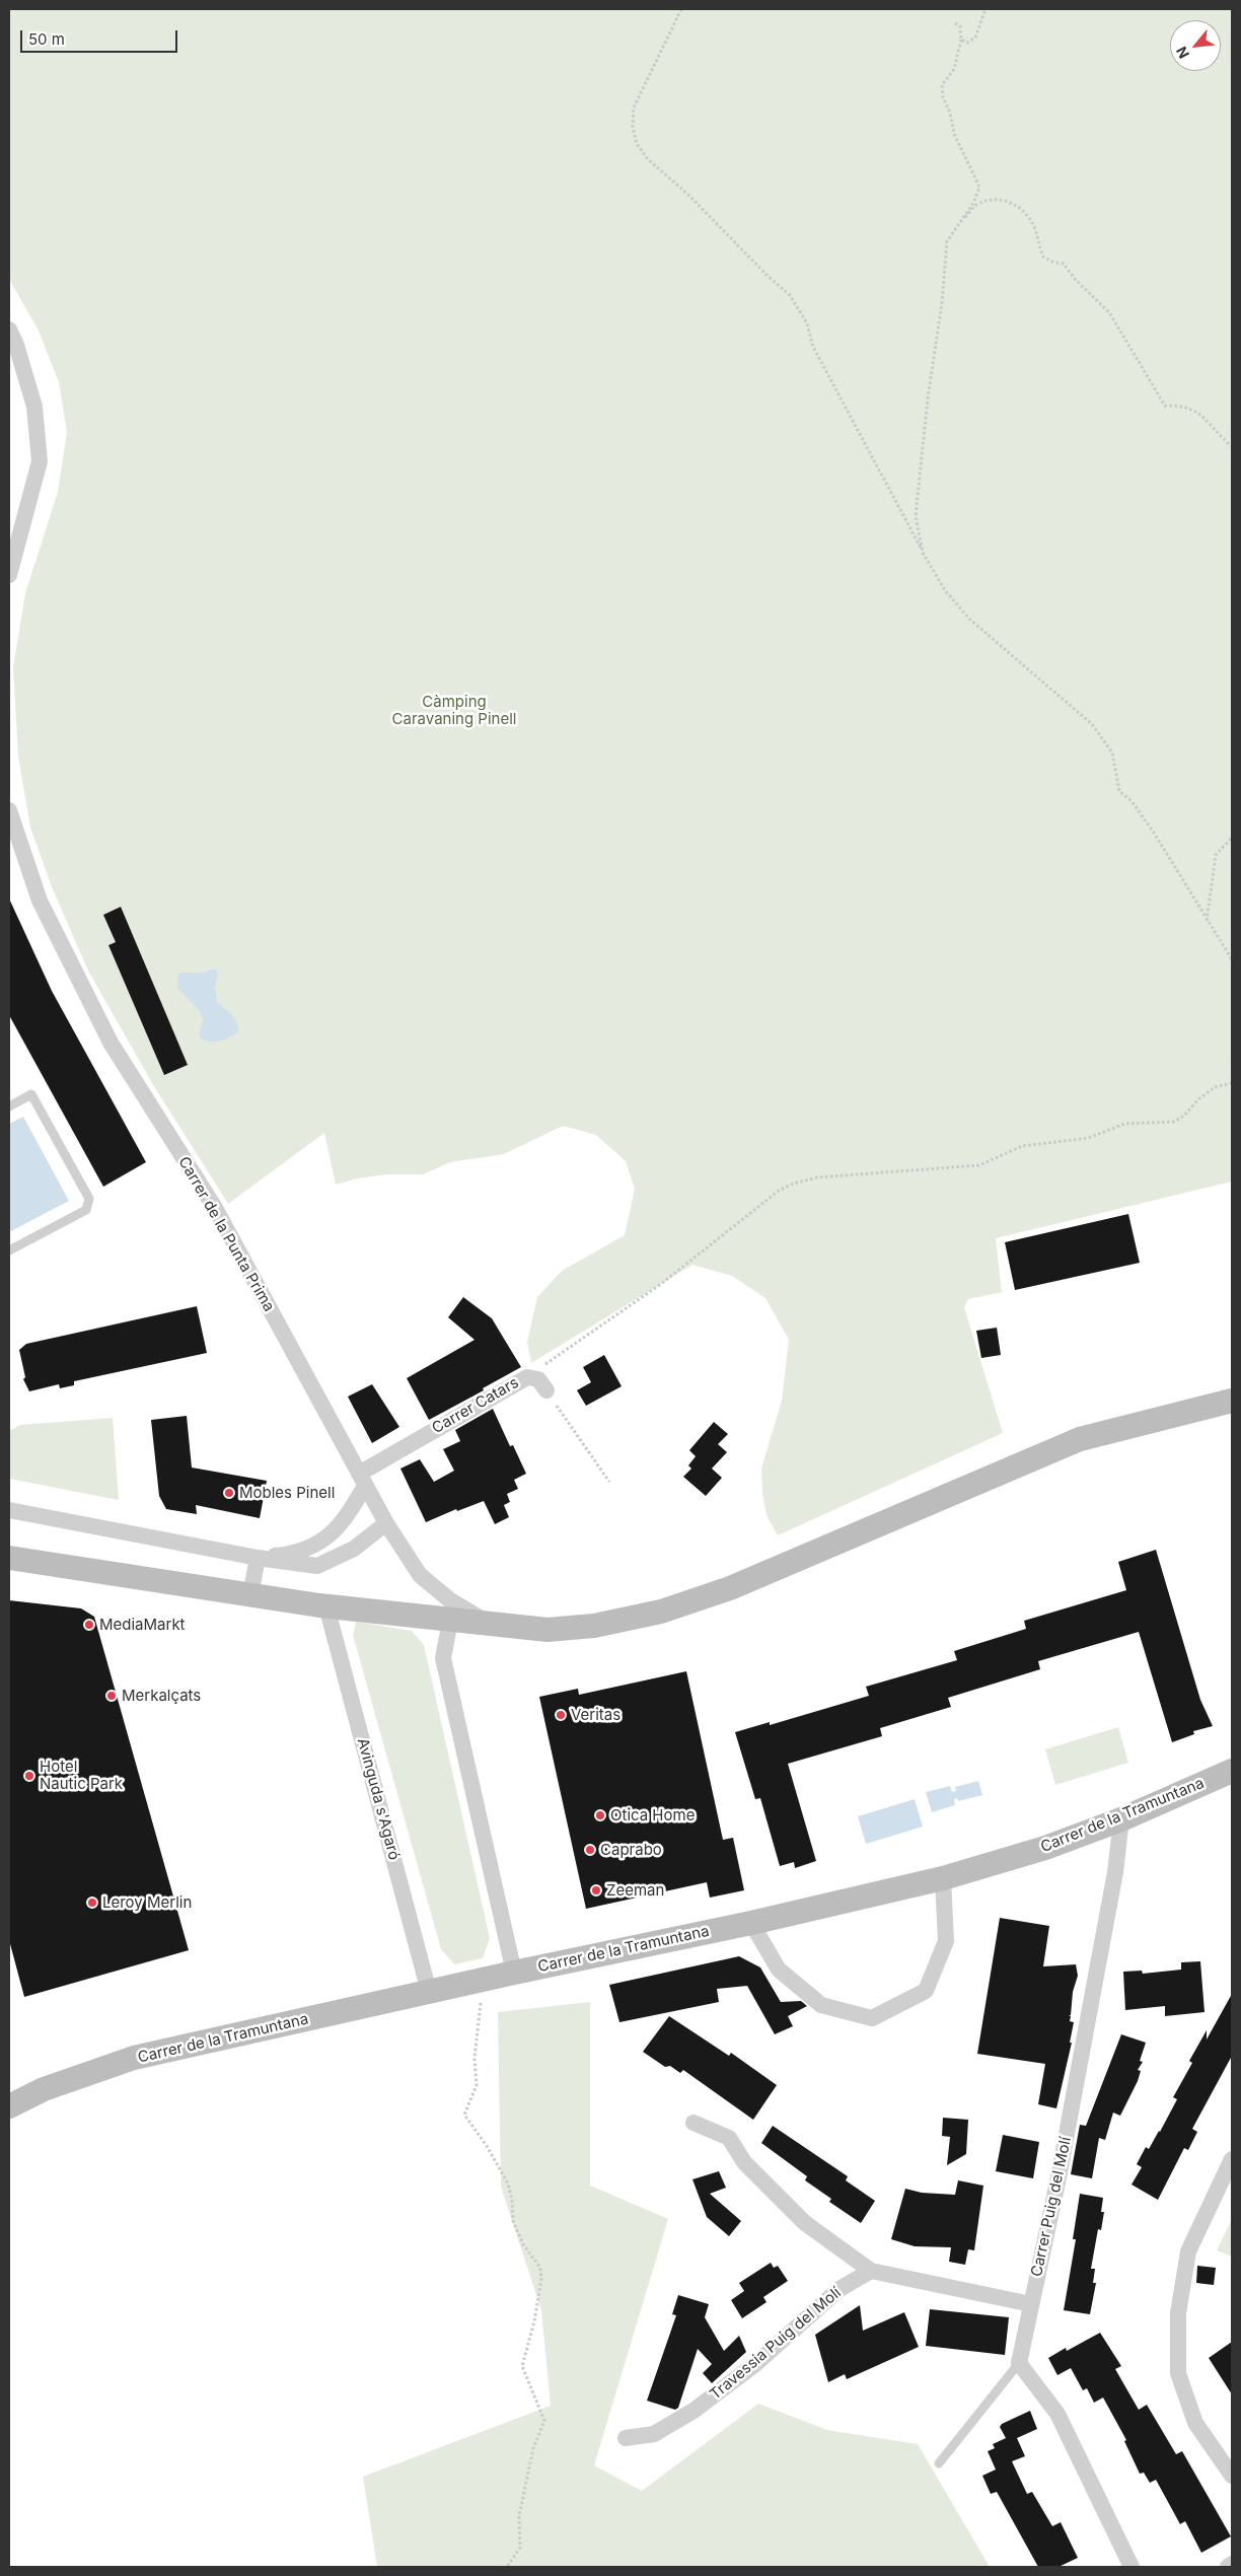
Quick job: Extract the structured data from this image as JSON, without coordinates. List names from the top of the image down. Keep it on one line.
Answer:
{"streets":{"main road":["Carrer de la Tramuntana"],"street":["Carrer de la Punta Prima","Carrer Catars","Avinguda s'Agaró","Carrer Puig del Molí","Travessia Puig del Molí"]},"crossings":[["Carrer de la Punta Prima","Carrer Catars"],["Avinguda s'Agaró","Carrer de la Tramuntana"],["Carrer de la Tramuntana","Carrer Puig del Molí"]],"parks":["Càmping Caravaning Pinell"],"places":["Mobles Pinell","MediaMarkt","Merkalçats","Veritas","Hotel Nautic Park","Otica Home","Caprabo","Zeeman","Leroy Merlin"],"scale_bar":"50 m","north":"bottom left"}
